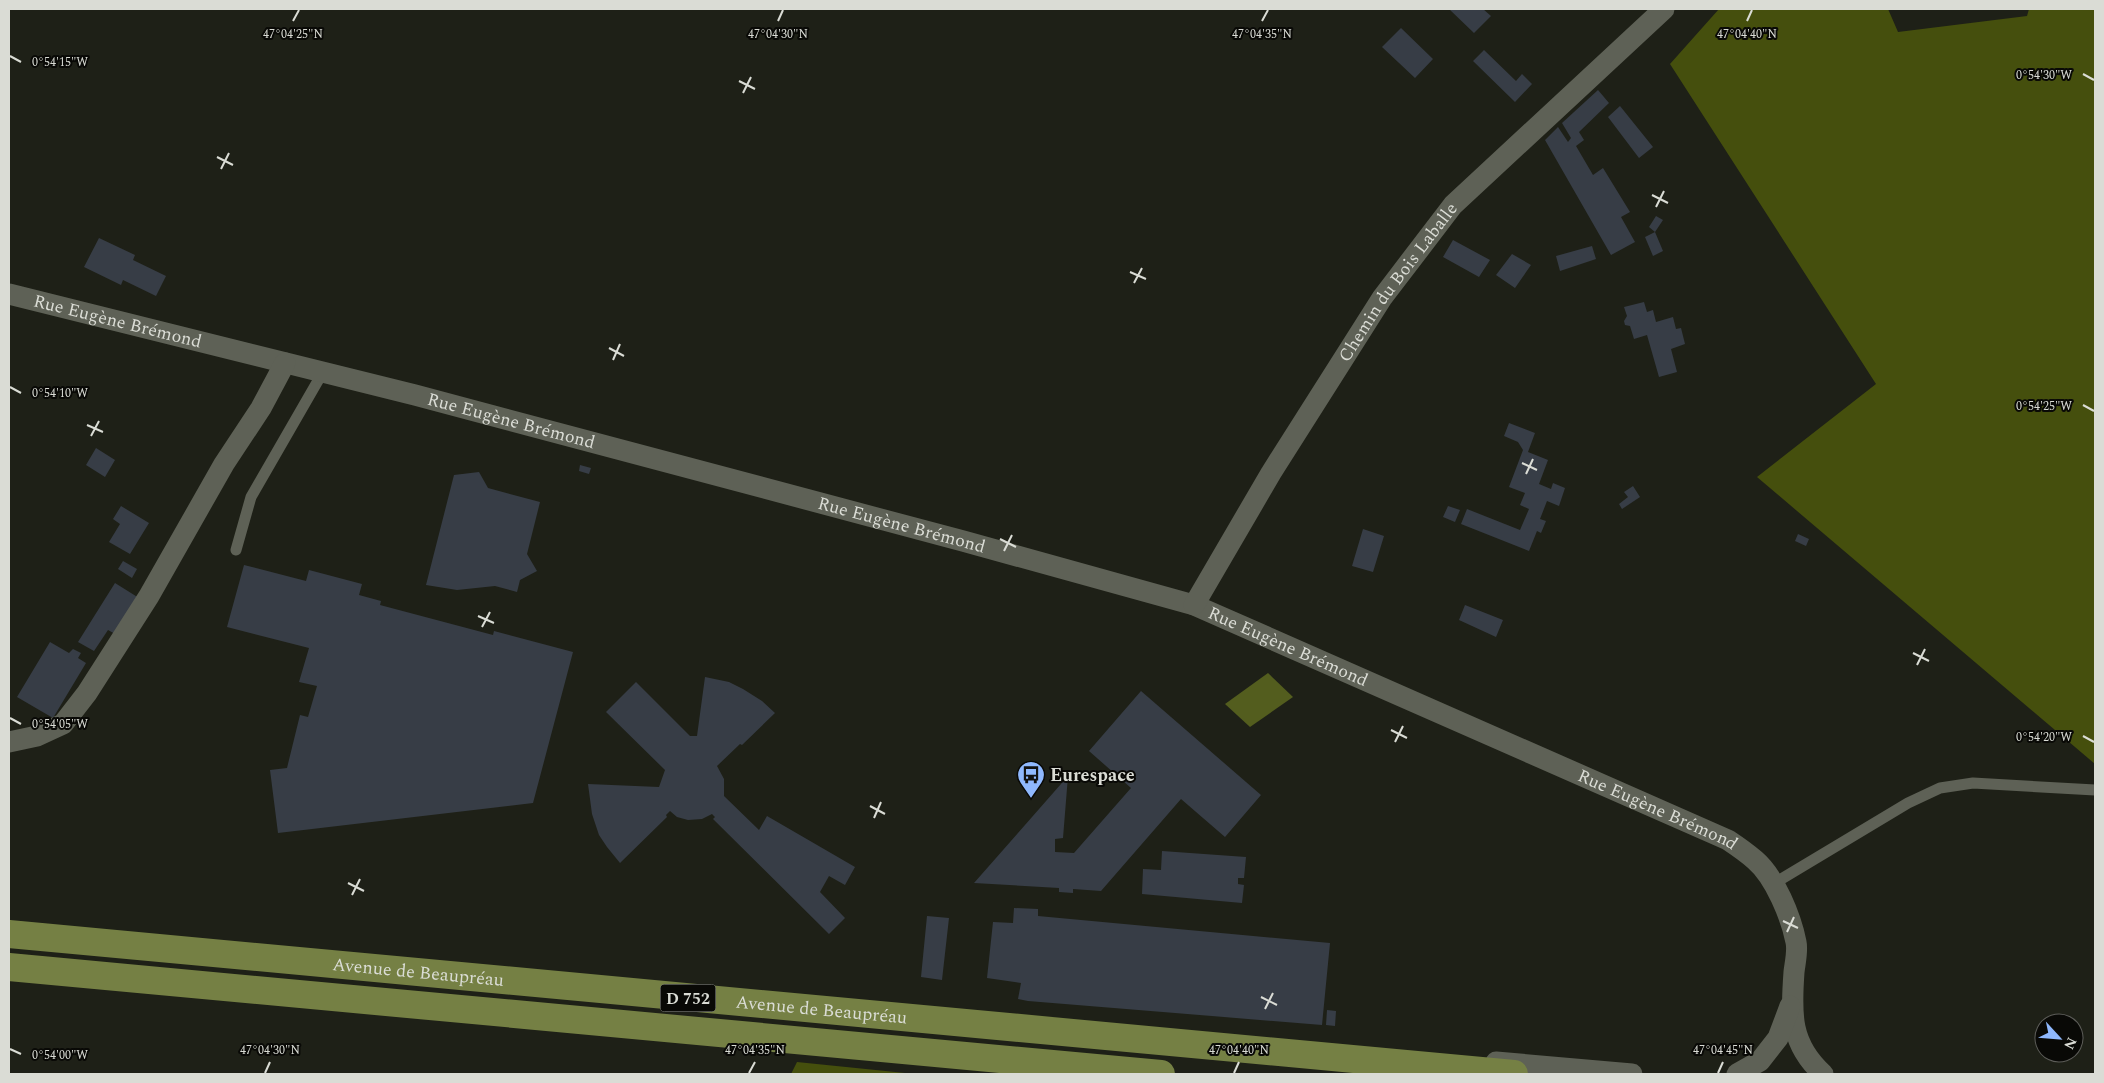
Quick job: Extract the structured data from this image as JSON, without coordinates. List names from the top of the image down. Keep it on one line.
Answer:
{"streets":{"highway":["Avenue de Beaupréau","D 752"],"street":["Chemin du Bois Laballe","Rue Eugène Brémond"]},"crossings":[["Chemin du Bois Laballe","Rue Eugène Brémond"]],"places":{"bus stop":["Eurespace"]},"north":"bottom right","coordinates":["47°04'25\"N","47°04'30\"N","47°04'35\"N","47°04'40\"N","0°54'15\"W","0°54'30\"W","0°54'10\"W","0°54'25\"W","0°54'05\"W","0°54'20\"W","47°04'45\"N","0°54'00\"W"]}
